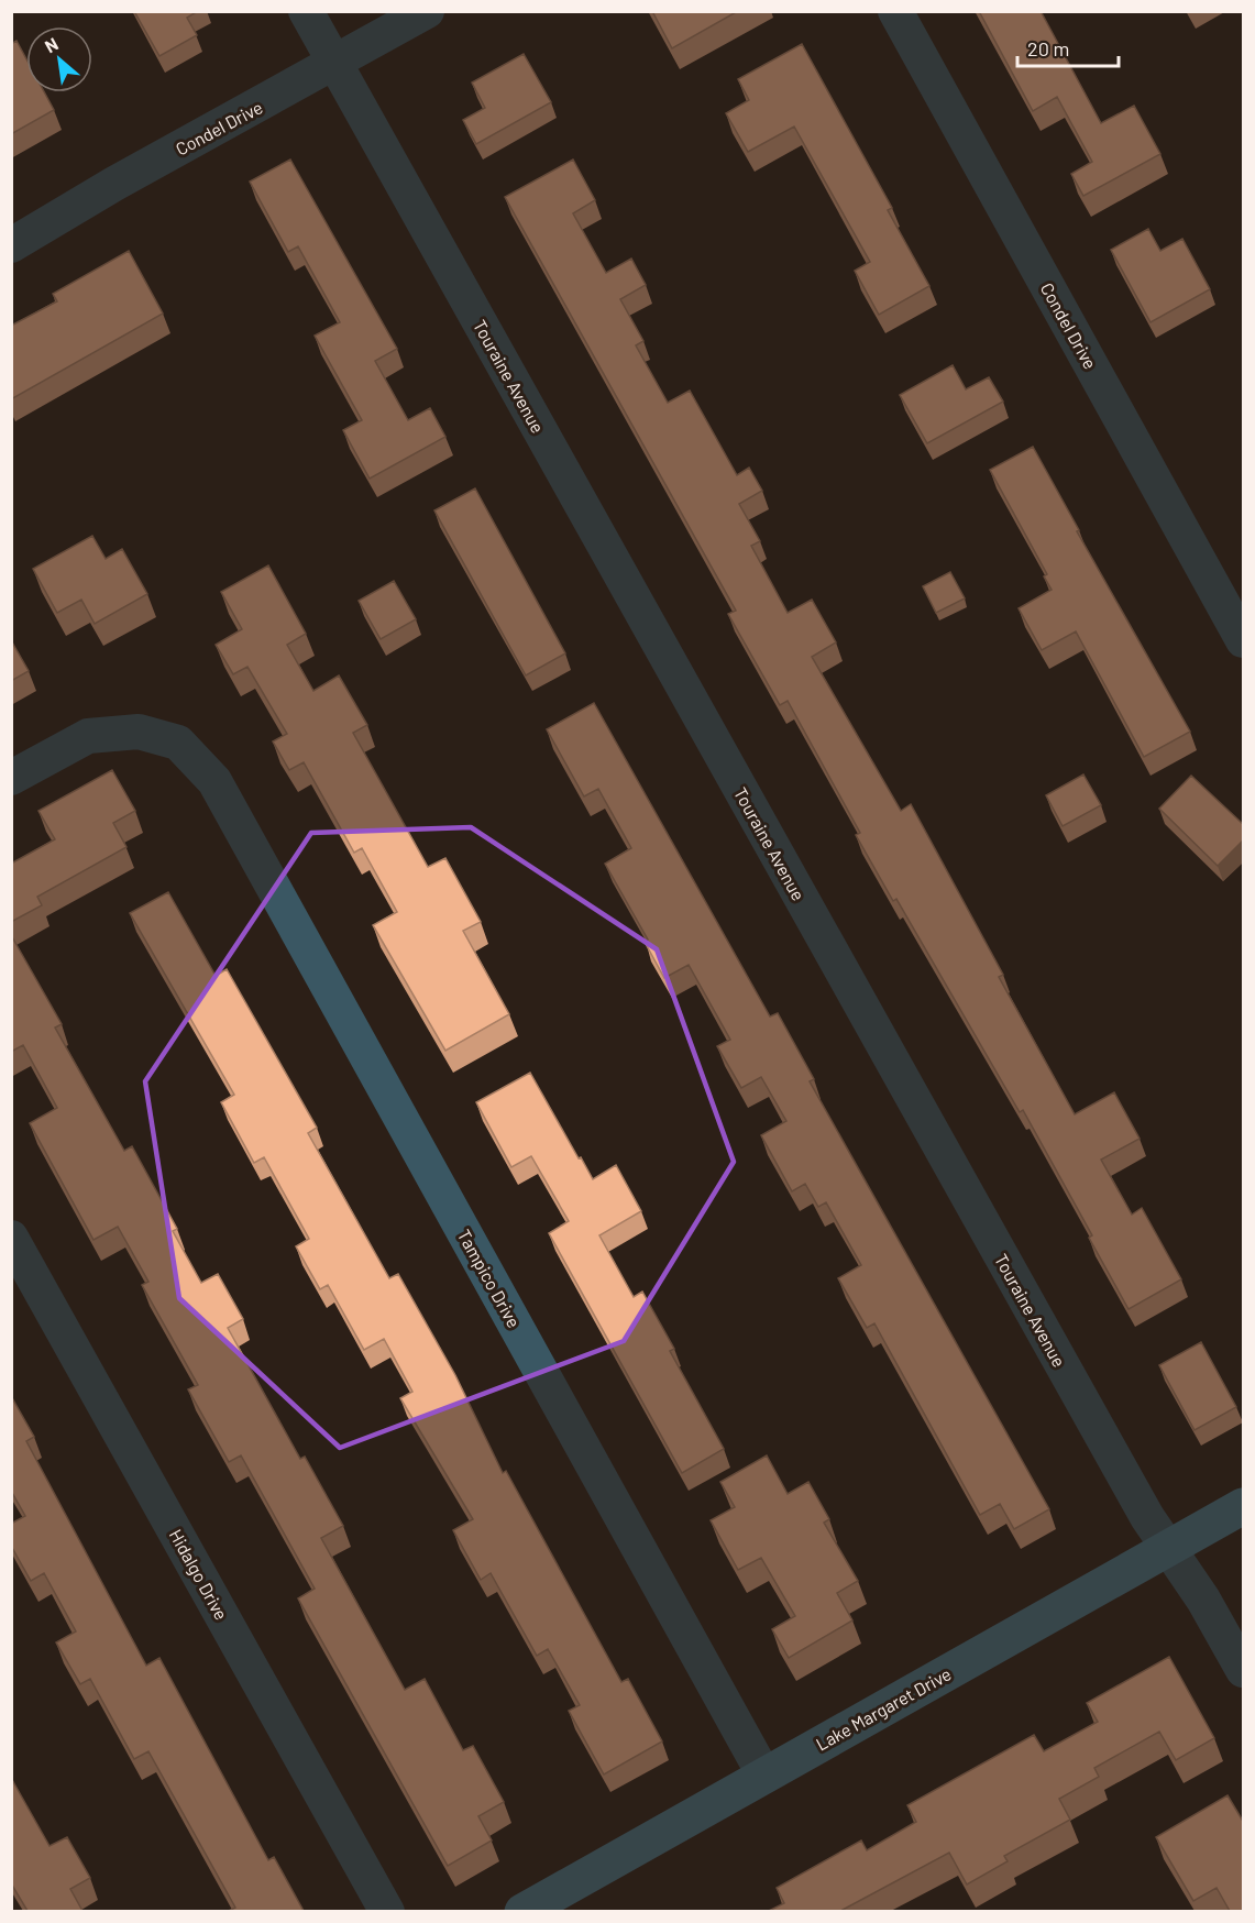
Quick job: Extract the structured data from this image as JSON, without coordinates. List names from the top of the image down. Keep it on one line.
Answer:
{"streets":{"street":["Condel Drive","Touraine Avenue","Tampico Drive","Hidalgo Drive","Lake Margaret Drive"]},"crossings":[["Condel Drive","Touraine Avenue"],["Touraine Avenue","Lake Margaret Drive"],["Tampico Drive","Lake Margaret Drive"]],"scale_bar":"20 m","north":"top left"}
